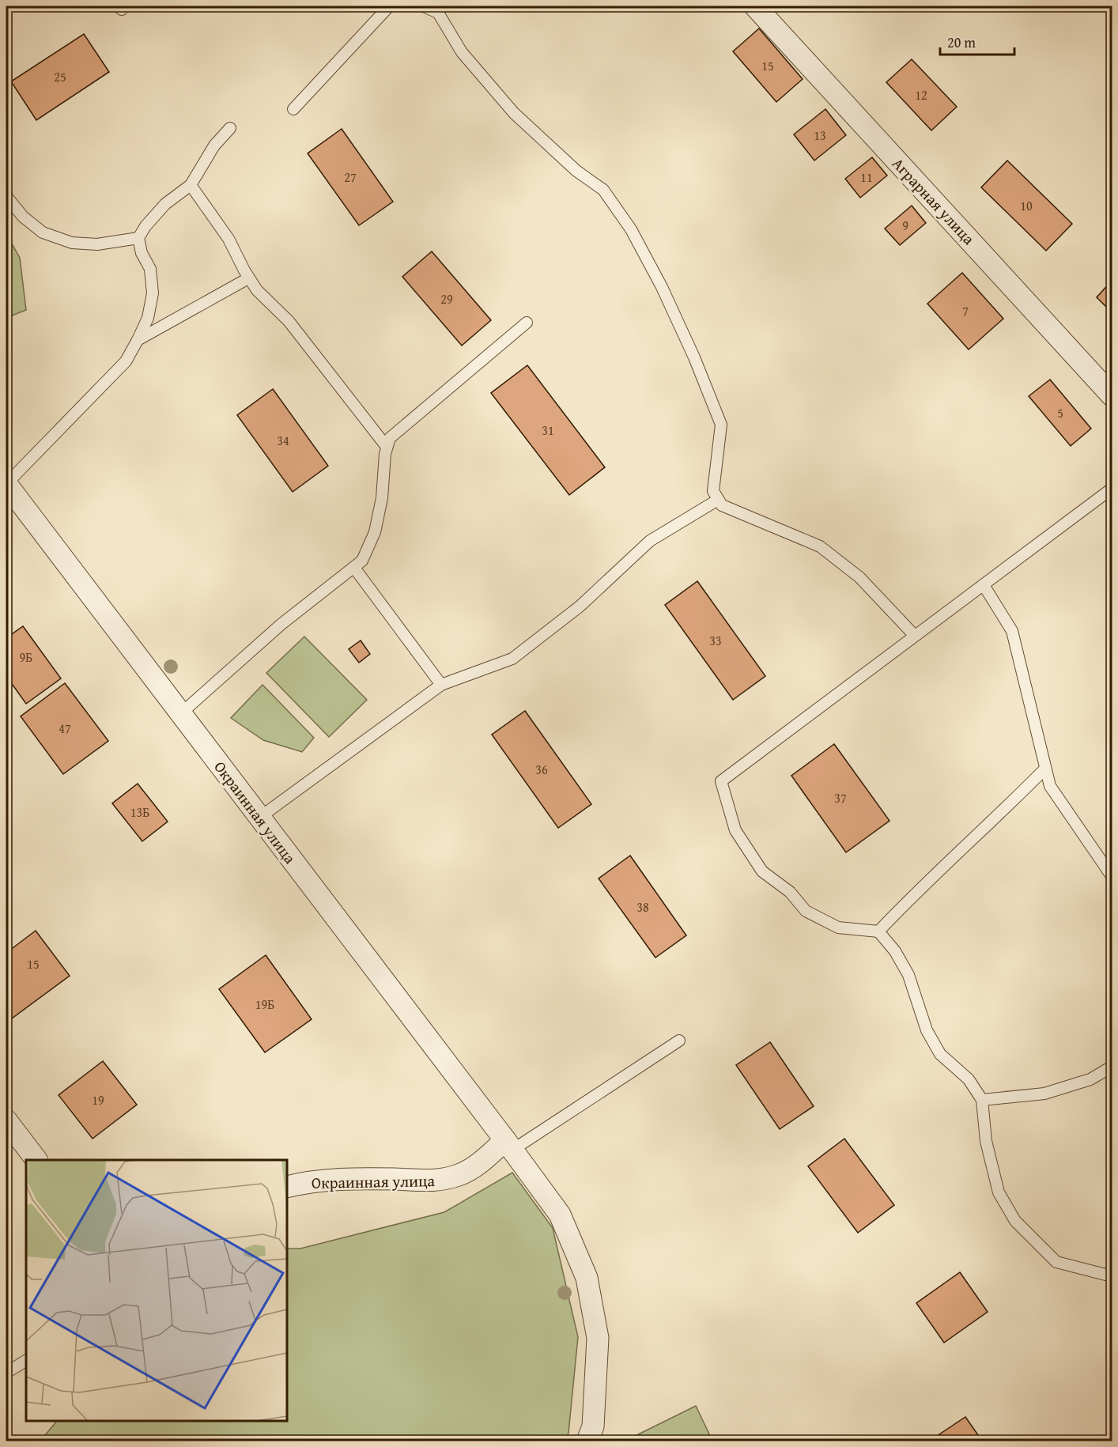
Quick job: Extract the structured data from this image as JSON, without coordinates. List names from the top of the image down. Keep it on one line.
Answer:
{"streets":{"street":["Аграрная улица","Окраинная улица"]},"house_numbers":["15","25","12","13","27","11","10","9","29","7","5","31","34","33","9Б","47","36","37","13Б","38","15","19Б","19"],"scale_bar":"20 m"}
